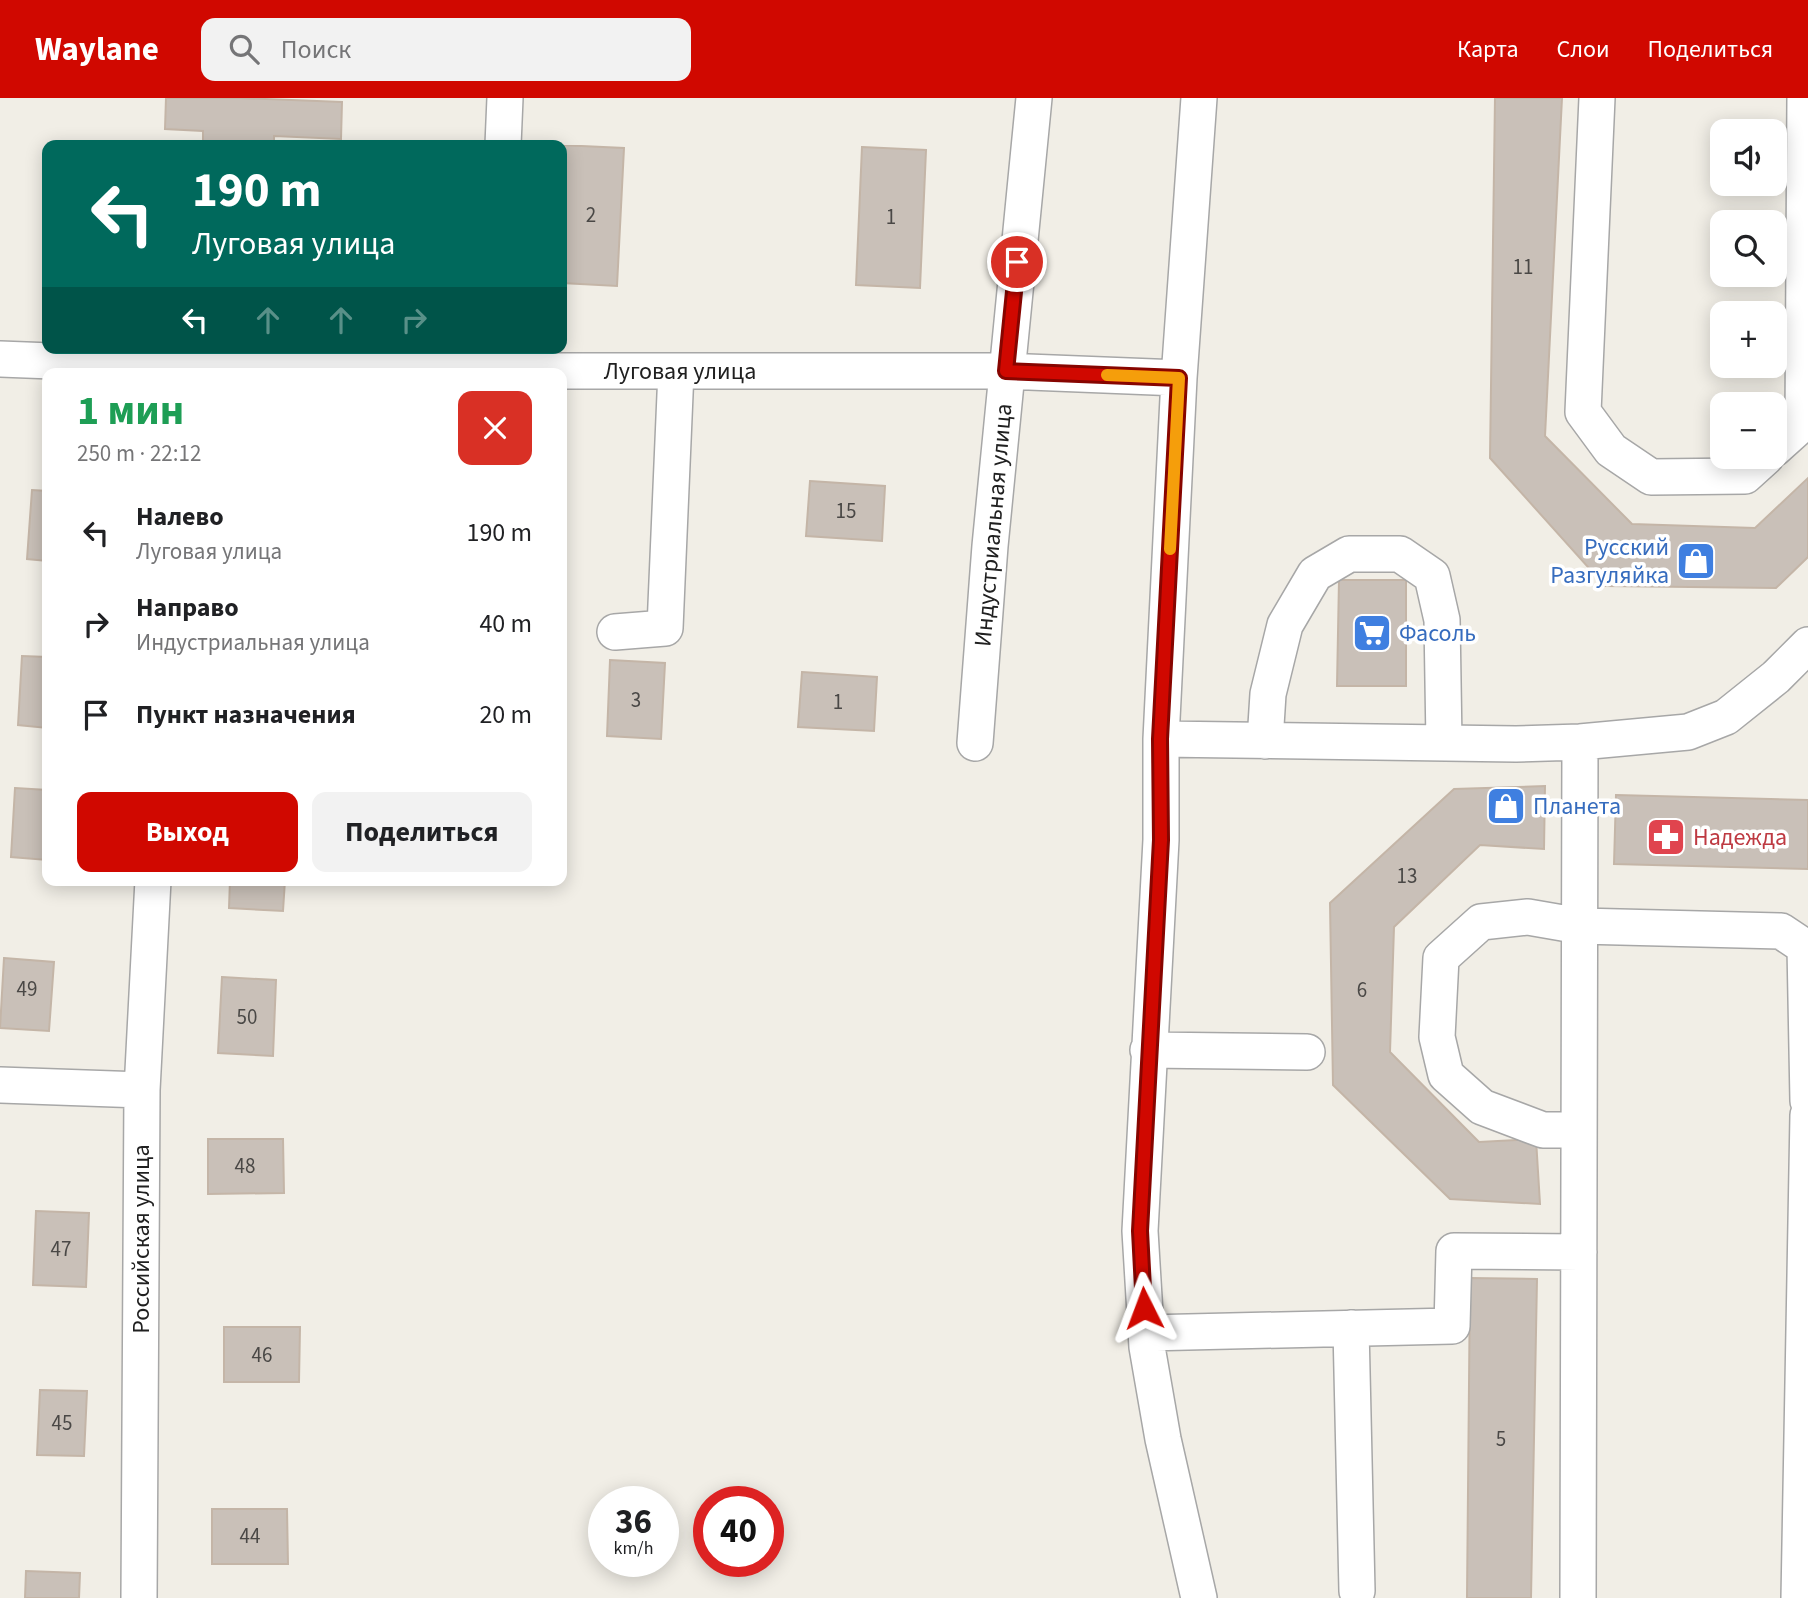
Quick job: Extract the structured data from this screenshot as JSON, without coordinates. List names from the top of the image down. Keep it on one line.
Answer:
{"streets":{"street":["Луговая улица","Индустриальная улица","Российская улица"]},"crossings":[["Луговая улица","Индустриальная улица"]],"places":{"shop":["Русский Разгуляйка","Планета"],"supermarket":["Фасоль"],"pharmacy":["Надежда"]},"house_numbers":["2","1","11","15","3","1","13","49","6","50","48","47","46","45","5","44"],"page":{"header":"Waylane","search":"Поиск","nav":["Карта","Слои","Поделиться"],"map_buttons":["+","−"],"turn":["190 m","Луговая улица"],"heading":["1 мин","250 m · 22:12"],"list":[{"name":"Налево","note":"Луговая улица","value":"190 m"},{"name":"Направо","note":"Индустриальная улица","value":"40 m"},{"name":"Пункт назначения","value":"20 m"}],"buttons":["Выход","Поделиться"],"speed":"36 km/h","limit":"40"}}
